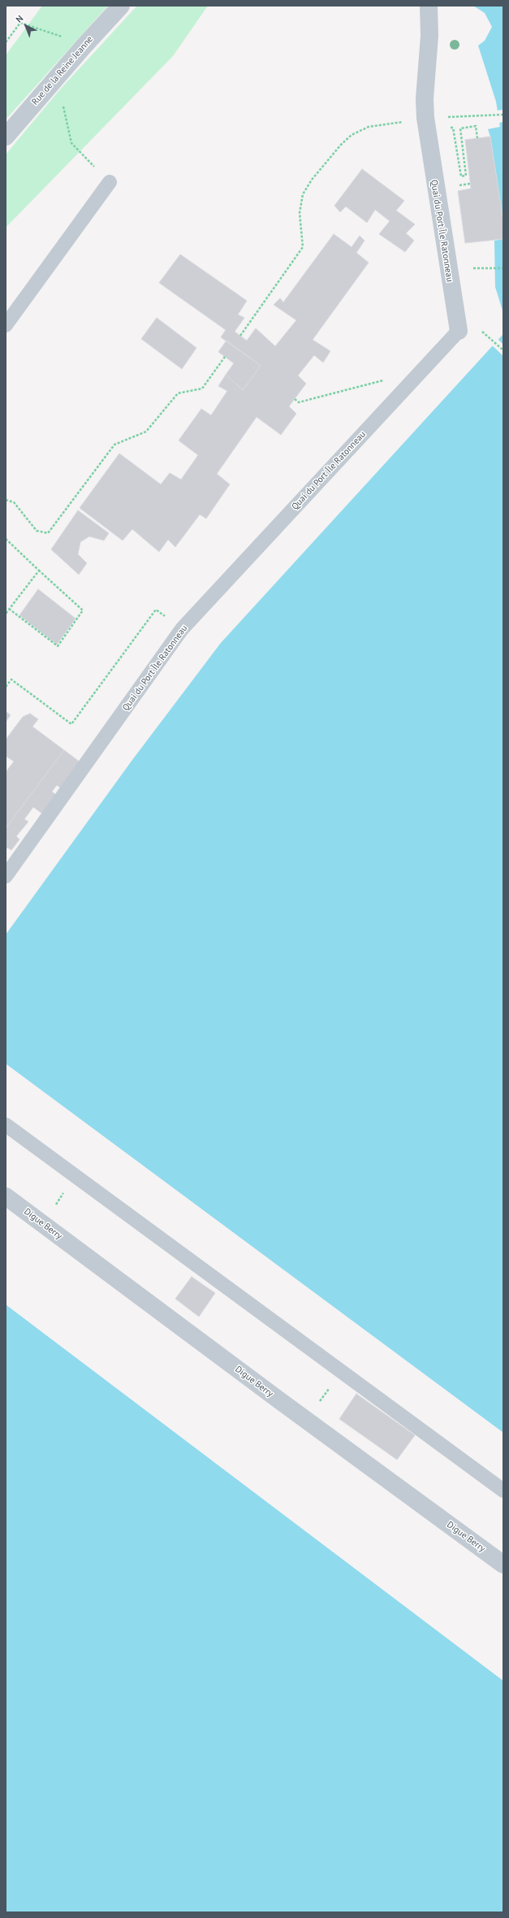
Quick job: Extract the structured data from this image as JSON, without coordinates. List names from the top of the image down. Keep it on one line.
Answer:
{"streets":{"street":["Rue de la Reine Jeanne","Quai du Port Île Ratonneau","Digue Berry"]},"north":"top left"}
